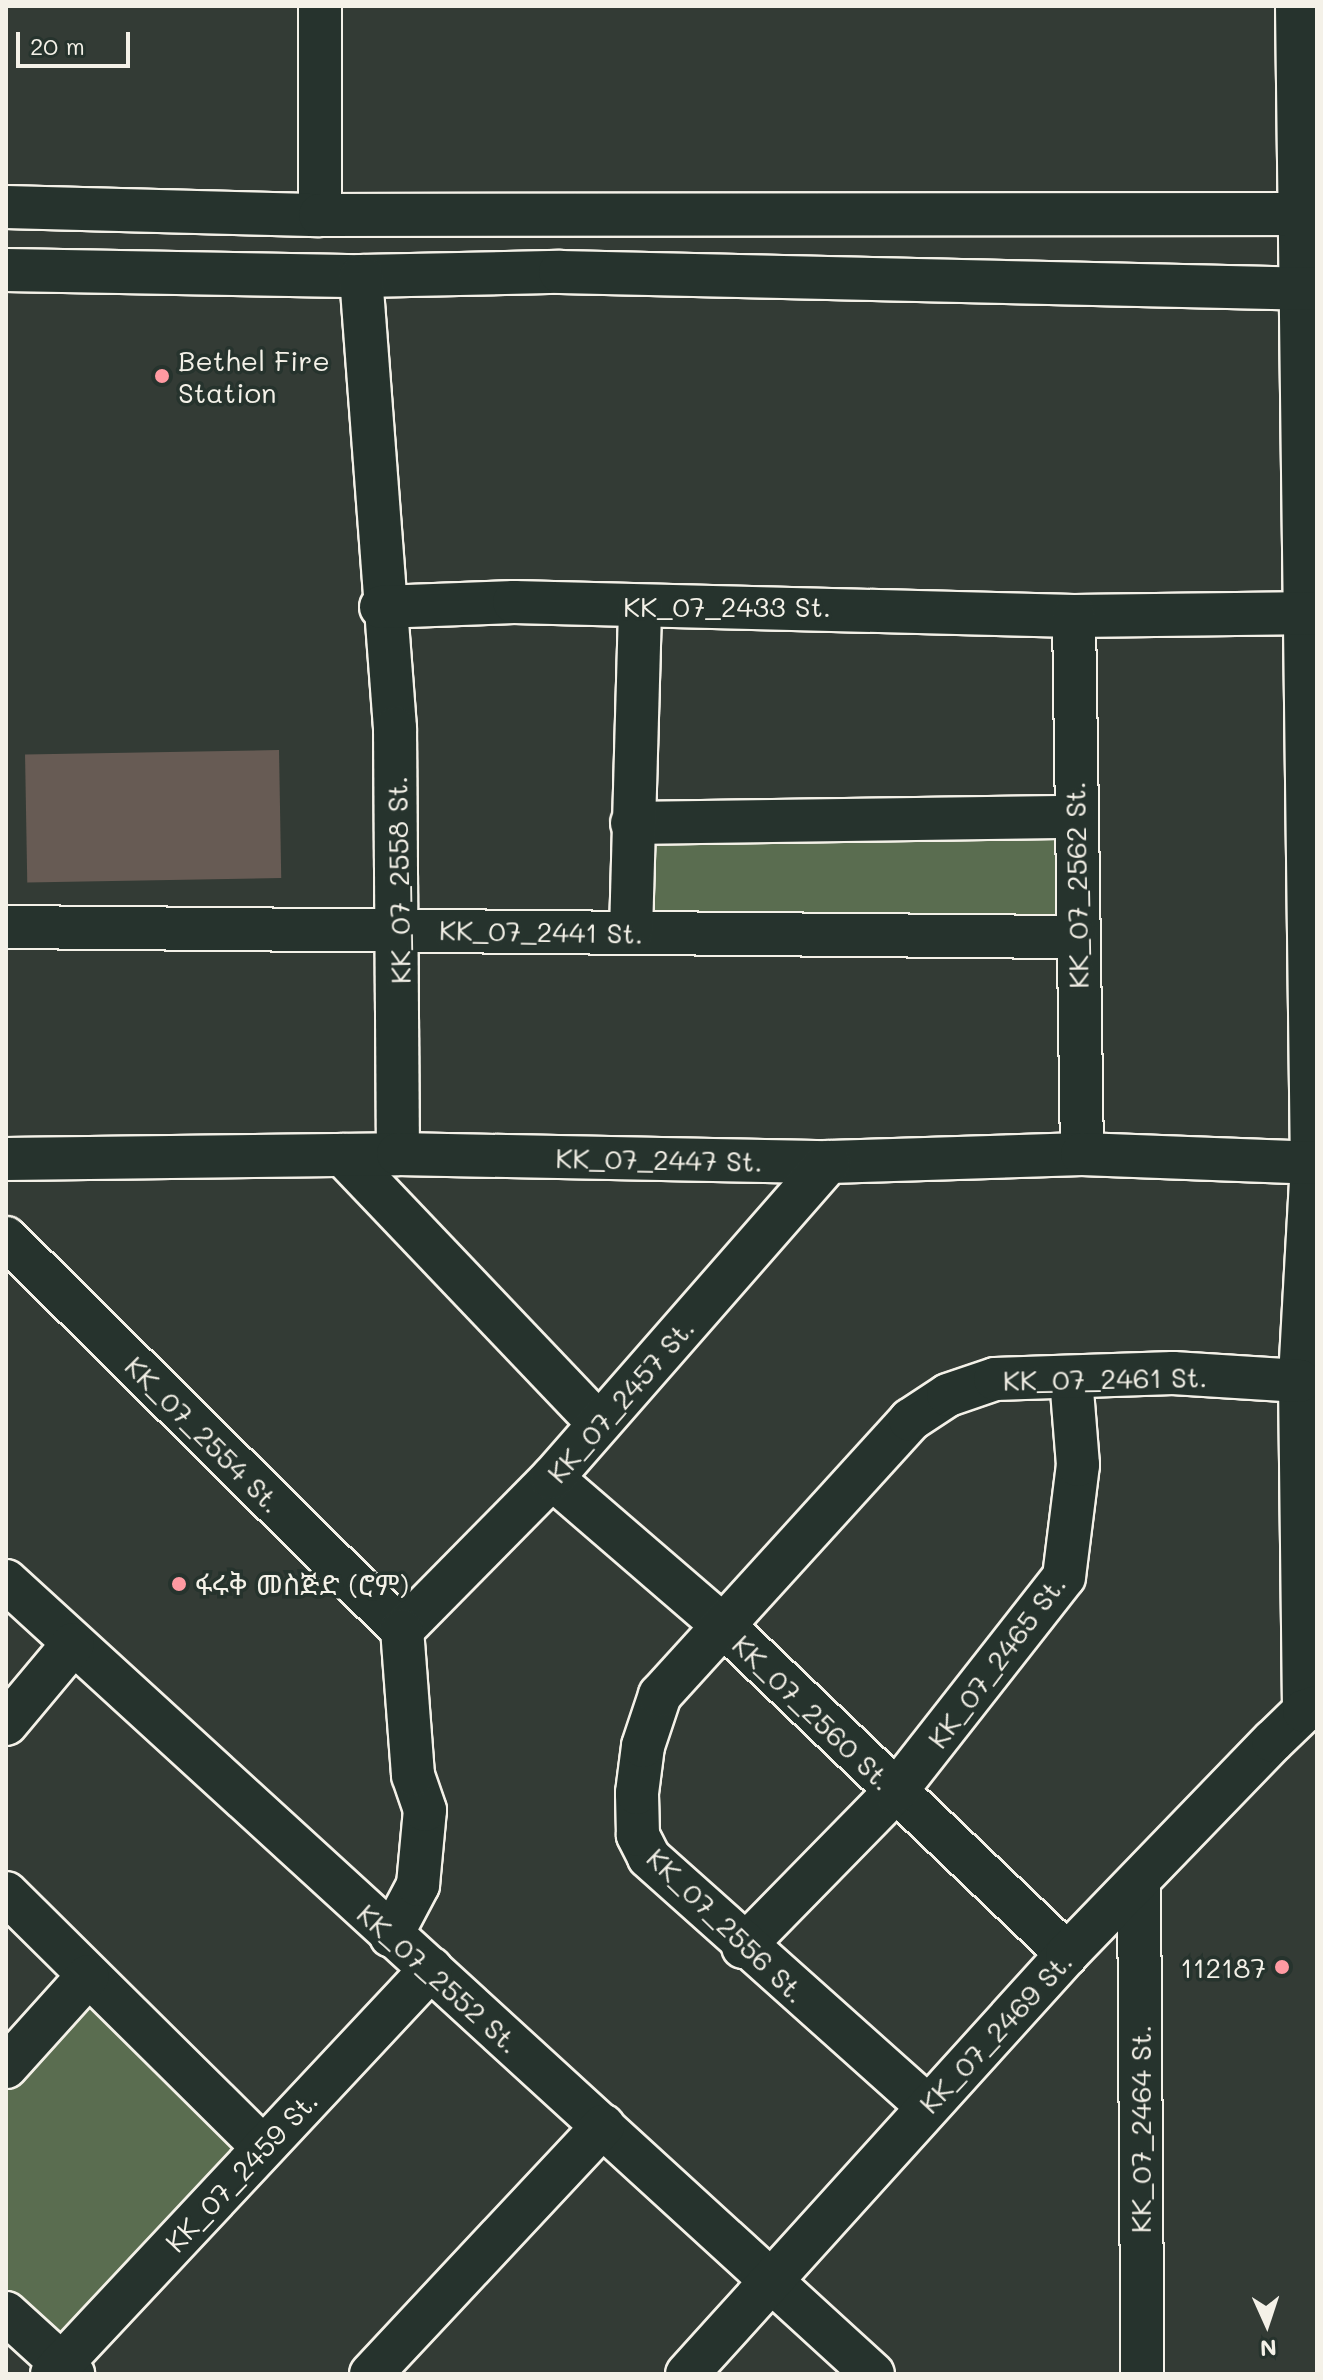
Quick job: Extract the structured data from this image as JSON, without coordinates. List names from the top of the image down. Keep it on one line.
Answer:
{"streets":{"street":["KK_07_2433 St.","KK_07_2558 St.","KK_07_2562 St.","KK_07_2441 St.","KK_07_2447 St.","KK_07_2461 St.","KK_07_2457 St.","KK_07_2554 St.","KK_07_2465 St.","KK_07_2560 St.","KK_07_2556 St.","KK_07_2552 St.","KK_07_2469 St.","KK_07_2464 St.","KK_07_2459 St."]},"crossings":[["KK_07_2433 St.","KK_07_2558 St."],["KK_07_2433 St.","KK_07_2562 St."],["KK_07_2558 St.","KK_07_2441 St."],["KK_07_2558 St.","KK_07_2447 St."],["KK_07_2562 St.","KK_07_2441 St."],["KK_07_2562 St.","KK_07_2447 St."],["KK_07_2447 St.","KK_07_2457 St."],["KK_07_2461 St.","KK_07_2465 St."],["KK_07_2461 St.","KK_07_2560 St."],["KK_07_2461 St.","KK_07_2556 St."],["KK_07_2457 St.","KK_07_2554 St."],["KK_07_2457 St.","KK_07_2560 St."],["KK_07_2465 St.","KK_07_2560 St."],["KK_07_2465 St.","KK_07_2556 St."],["KK_07_2560 St.","KK_07_2556 St."],["KK_07_2560 St.","KK_07_2469 St."],["KK_07_2556 St.","KK_07_2469 St."],["KK_07_2552 St.","KK_07_2469 St."],["KK_07_2552 St.","KK_07_2459 St."],["KK_07_2469 St.","KK_07_2464 St."]],"places":["Bethel Fire Station","ፋሩቅ መስጅድ (ሮም)","112187"],"scale_bar":"20 m","north":"bottom"}
